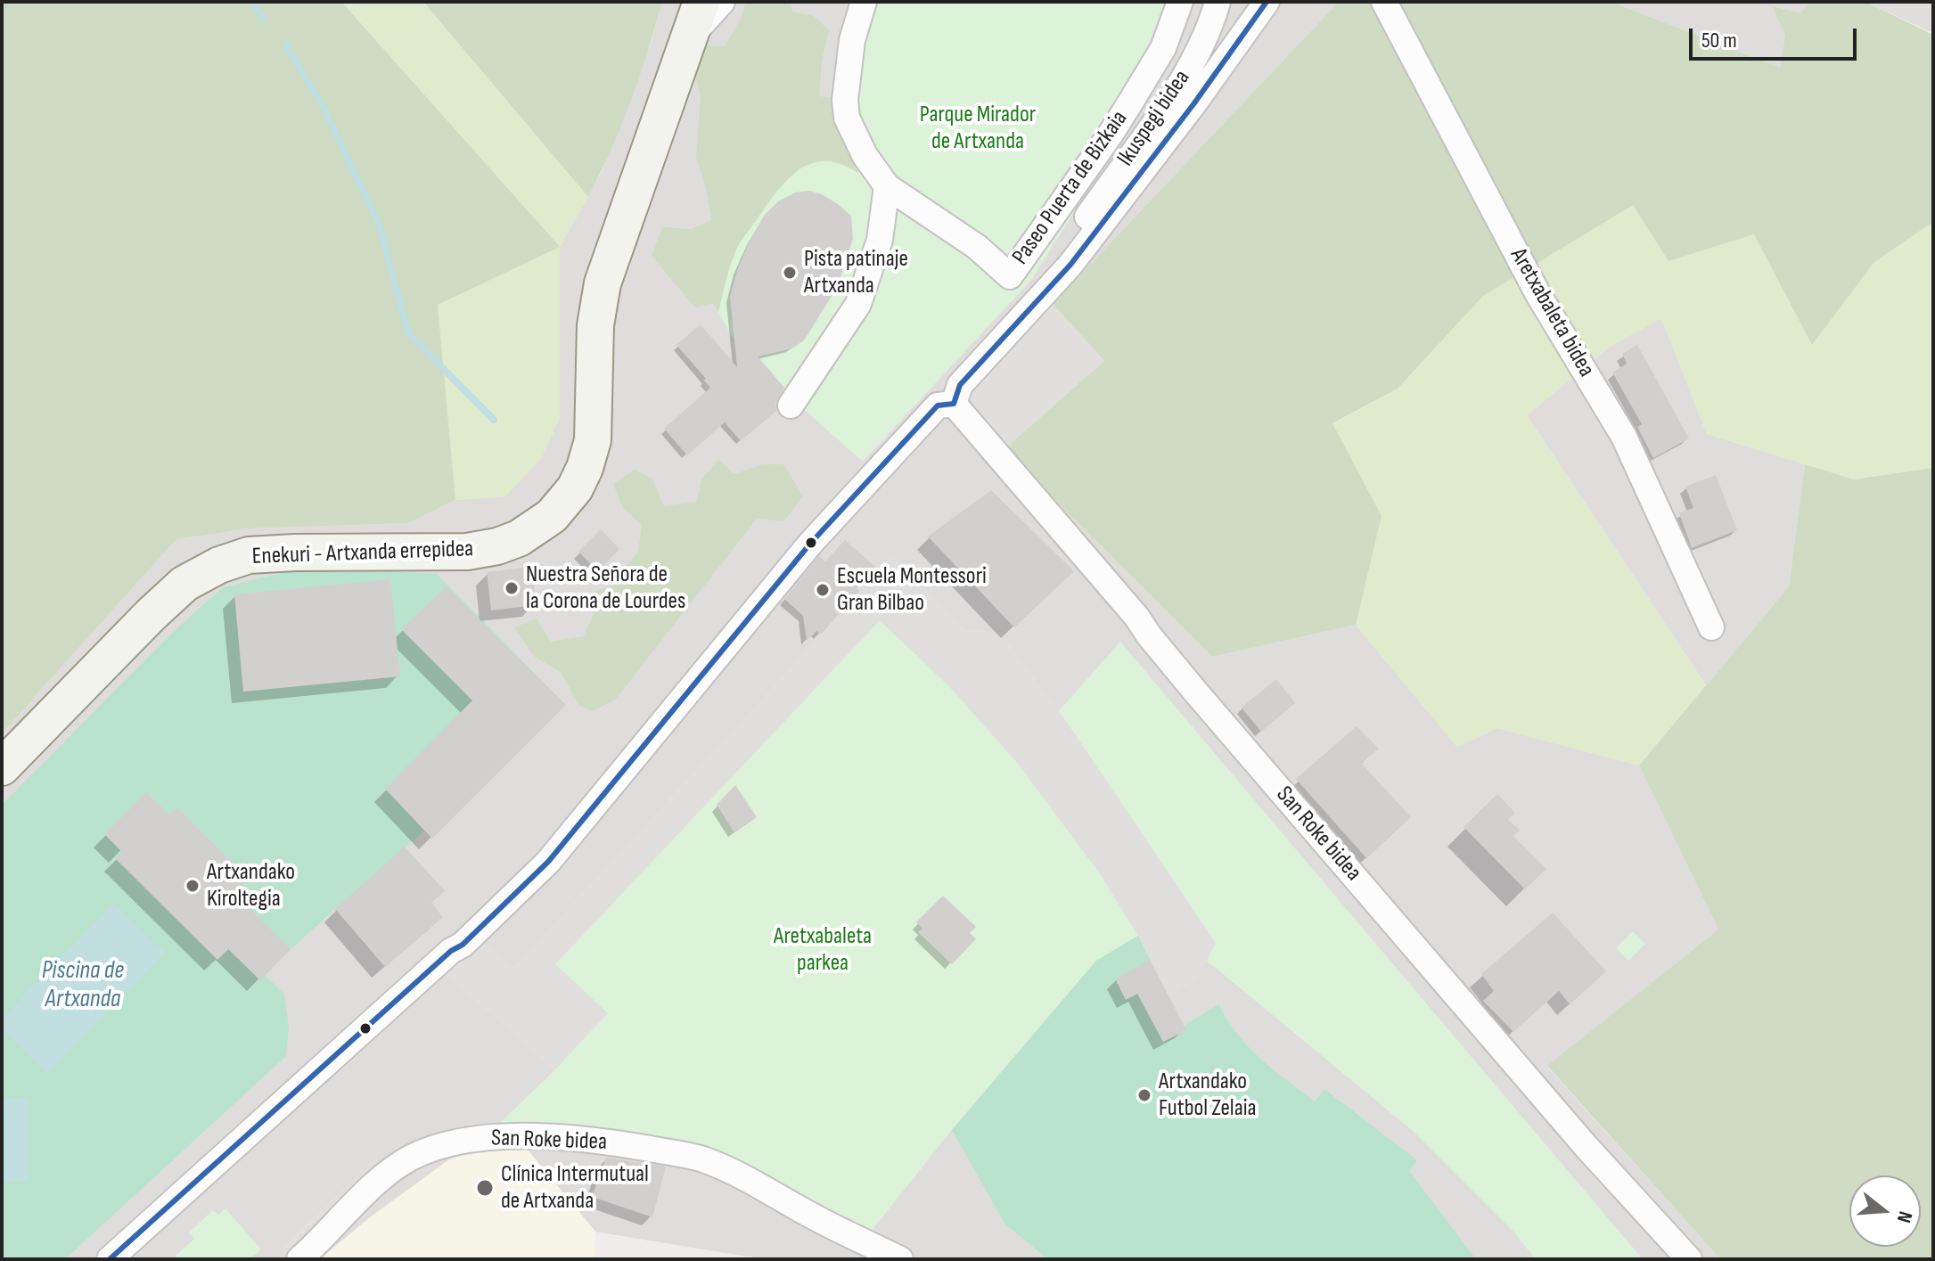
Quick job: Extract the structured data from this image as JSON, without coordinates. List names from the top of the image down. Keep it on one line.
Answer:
{"streets":{"street":["Ikuspegi bidea","Paseo Puerta de Bizkaia","Aretxabaleta bidea","Enekuri - Artxanda errepidea","San Roke bidea"]},"water":["Piscina de Artxanda"],"parks":["Parque Mirador de Artxanda","Aretxabaleta parkea"],"places":["Pista patinaje Artxanda","Nuestra Señora de la Corona de Lourdes","Escuela Montessori Gran Bilbao","Artxandako Kiroltegia","Artxandako Futbol Zelaia","Clínica Intermutual de Artxanda"],"scale_bar":"50 m","north":"right"}
